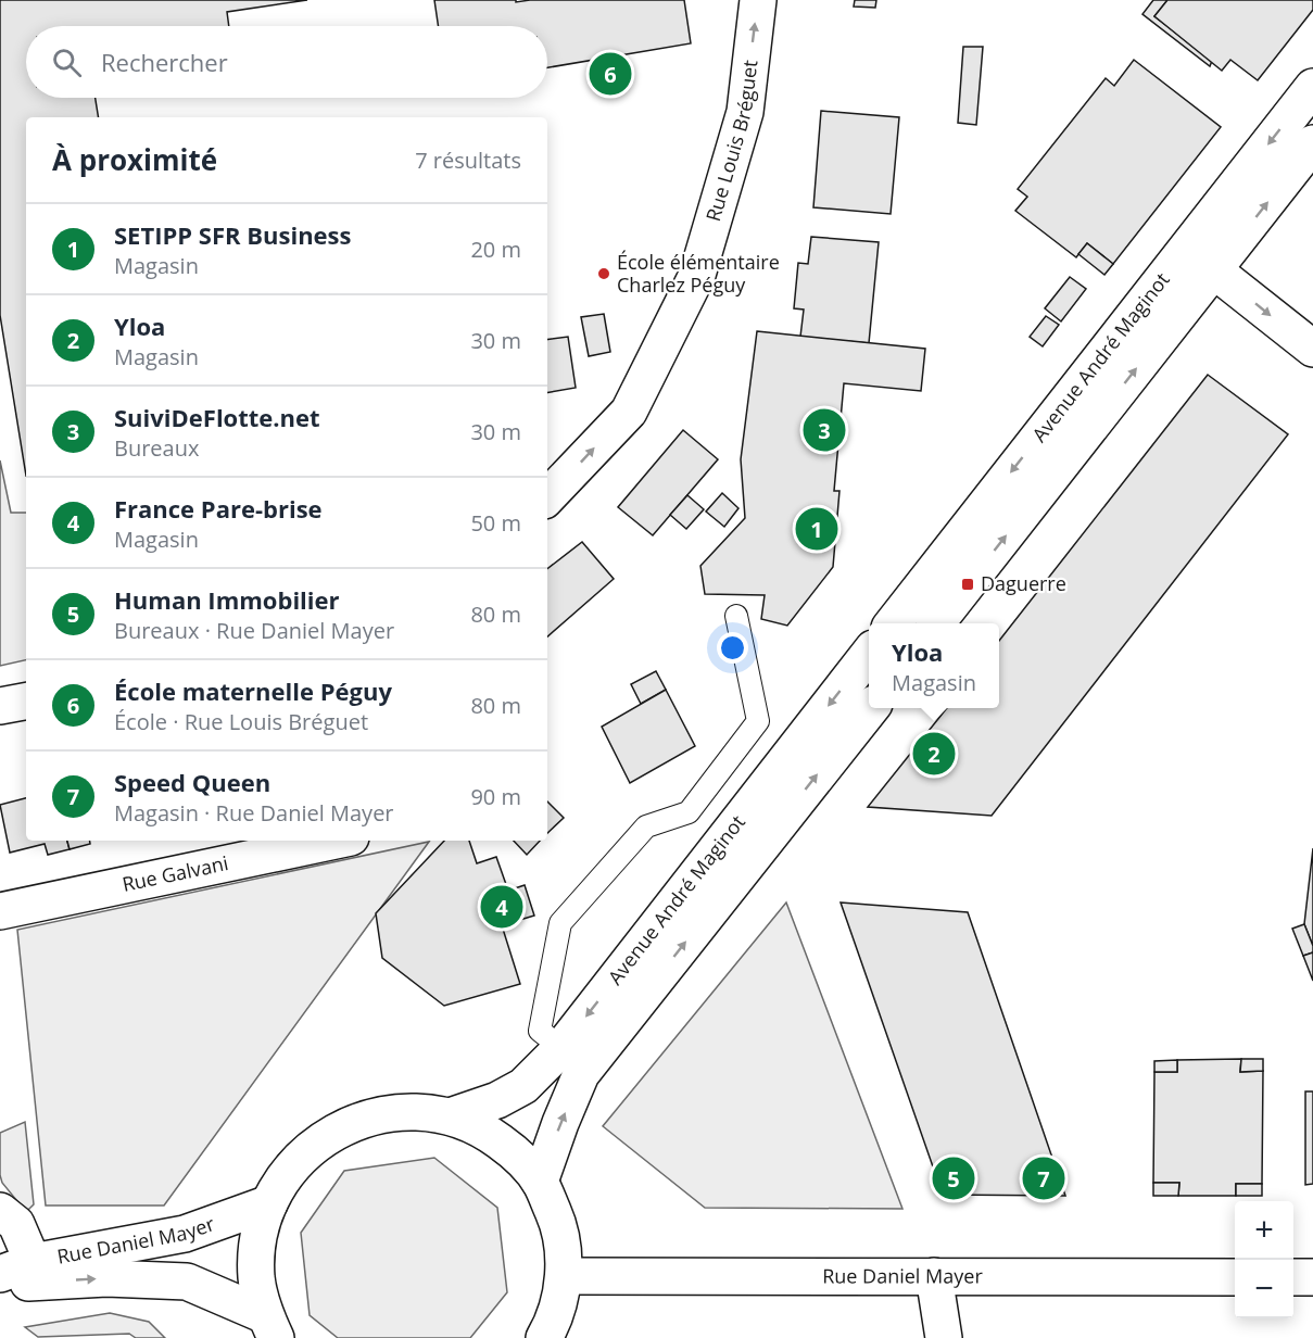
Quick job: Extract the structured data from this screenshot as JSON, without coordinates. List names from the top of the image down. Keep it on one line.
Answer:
{"streets":{"main road":["Rue Louis Bréguet","Avenue André Maginot","Rue Galvani","Rue Daniel Mayer"]},"one_way":["Rue Louis Bréguet"],"places":{"other":["École élémentaire Charlez Péguy"],"transit":["Daguerre"]},"page":{"search":"Rechercher","pins":["6","3","1","2","4","5","7"],"heading":["À proximité","7 résultats"],"list":[{"mark":"1","name":"SETIPP SFR Business","note":"Magasin","value":"20 m"},{"mark":"2","name":"Yloa","note":"Magasin","value":"30 m"},{"mark":"3","name":"SuiviDeFlotte.net","note":"Bureaux","value":"30 m"},{"mark":"4","name":"France Pare-brise","note":"Magasin","value":"50 m"},{"mark":"5","name":"Human Immobilier","note":"Bureaux · Rue Daniel Mayer","value":"80 m"},{"mark":"6","name":"École maternelle Péguy","note":"École · Rue Louis Bréguet","value":"80 m"},{"mark":"7","name":"Speed Queen","note":"Magasin · Rue Daniel Mayer","value":"90 m"}],"popup":["Yloa","Magasin"],"map_buttons":["+","−"]}}
